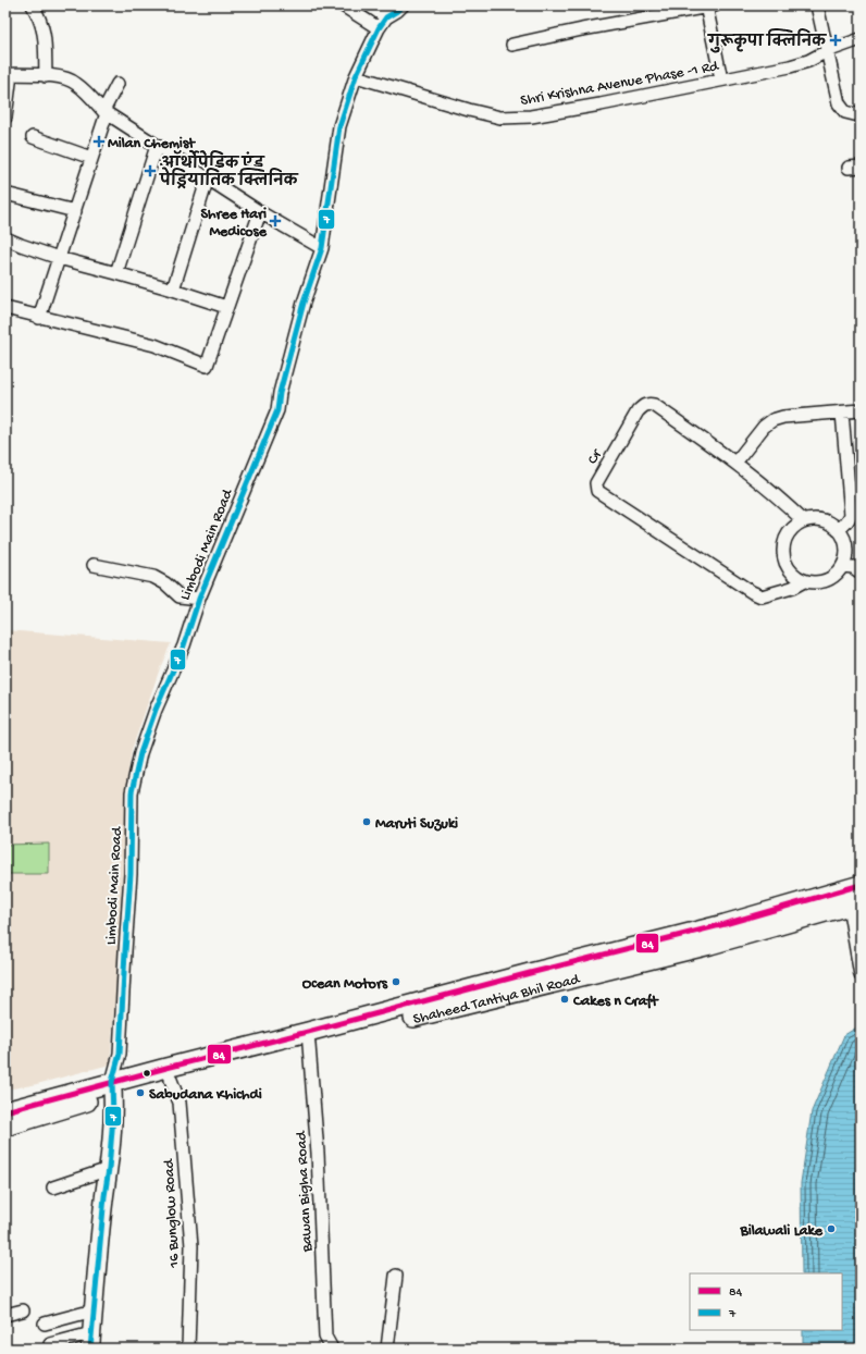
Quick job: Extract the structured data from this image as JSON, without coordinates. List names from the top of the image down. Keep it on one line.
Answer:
{"streets":{"main road":["Shaheed Tantiya Bhil Road"],"street":["Shri Krishna Avenue Phase -1 Rd","Cr","Limbodi Main Road","Bawan Bigha Road","16 Bunglow Road"]},"crossings":[["Shri Krishna Avenue Phase -1 Rd","Limbodi Main Road"],["Limbodi Main Road","Shaheed Tantiya Bhil Road"],["Shaheed Tantiya Bhil Road","Bawan Bigha Road"],["Shaheed Tantiya Bhil Road","16 Bunglow Road"]],"places":{"health":["गुरूकृपा क्लिनिक","Milan Chemist","ऑर्थोपेडिक एंड पेड्रियातिक क्लिनिक","Shree Hari Medicose"],"other":["Maruti Suzuki","Ocean Motors","Cakes n Craft","Sabudana Khichdi","Bilawali Lake"]},"lines":["transit line 7","transit line 84"],"legend":["84","7"]}
